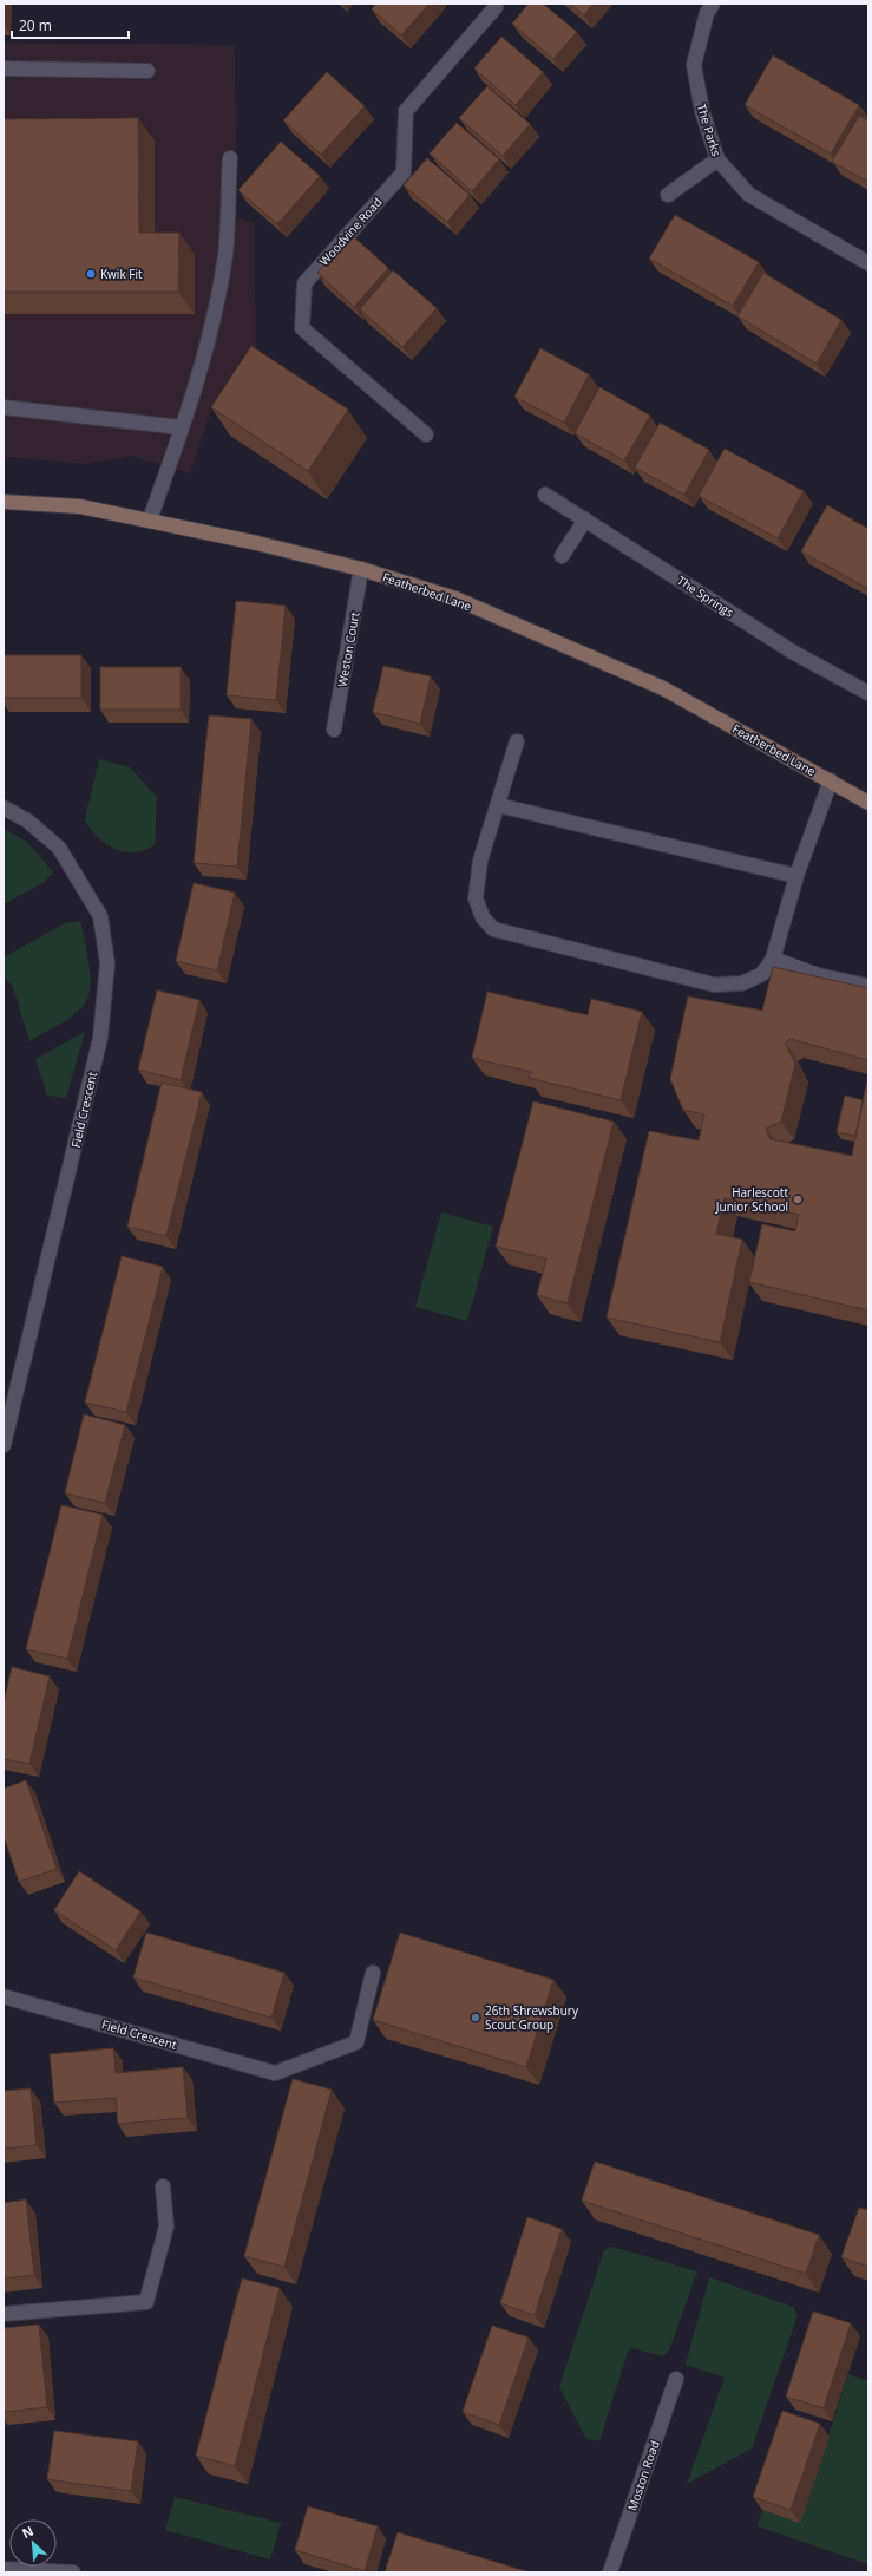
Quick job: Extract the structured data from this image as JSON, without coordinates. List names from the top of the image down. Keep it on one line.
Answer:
{"streets":{"street":["The Parks","Woodvine Road","Featherbed Lane","The Springs","Weston Court","Field Crescent","Moston Road"]},"crossings":[["Featherbed Lane","Weston Court"]],"places":["Kwik Fit","Harlescott Junior School","26th Shrewsbury Scout Group"],"scale_bar":"20 m","north":"top left"}
